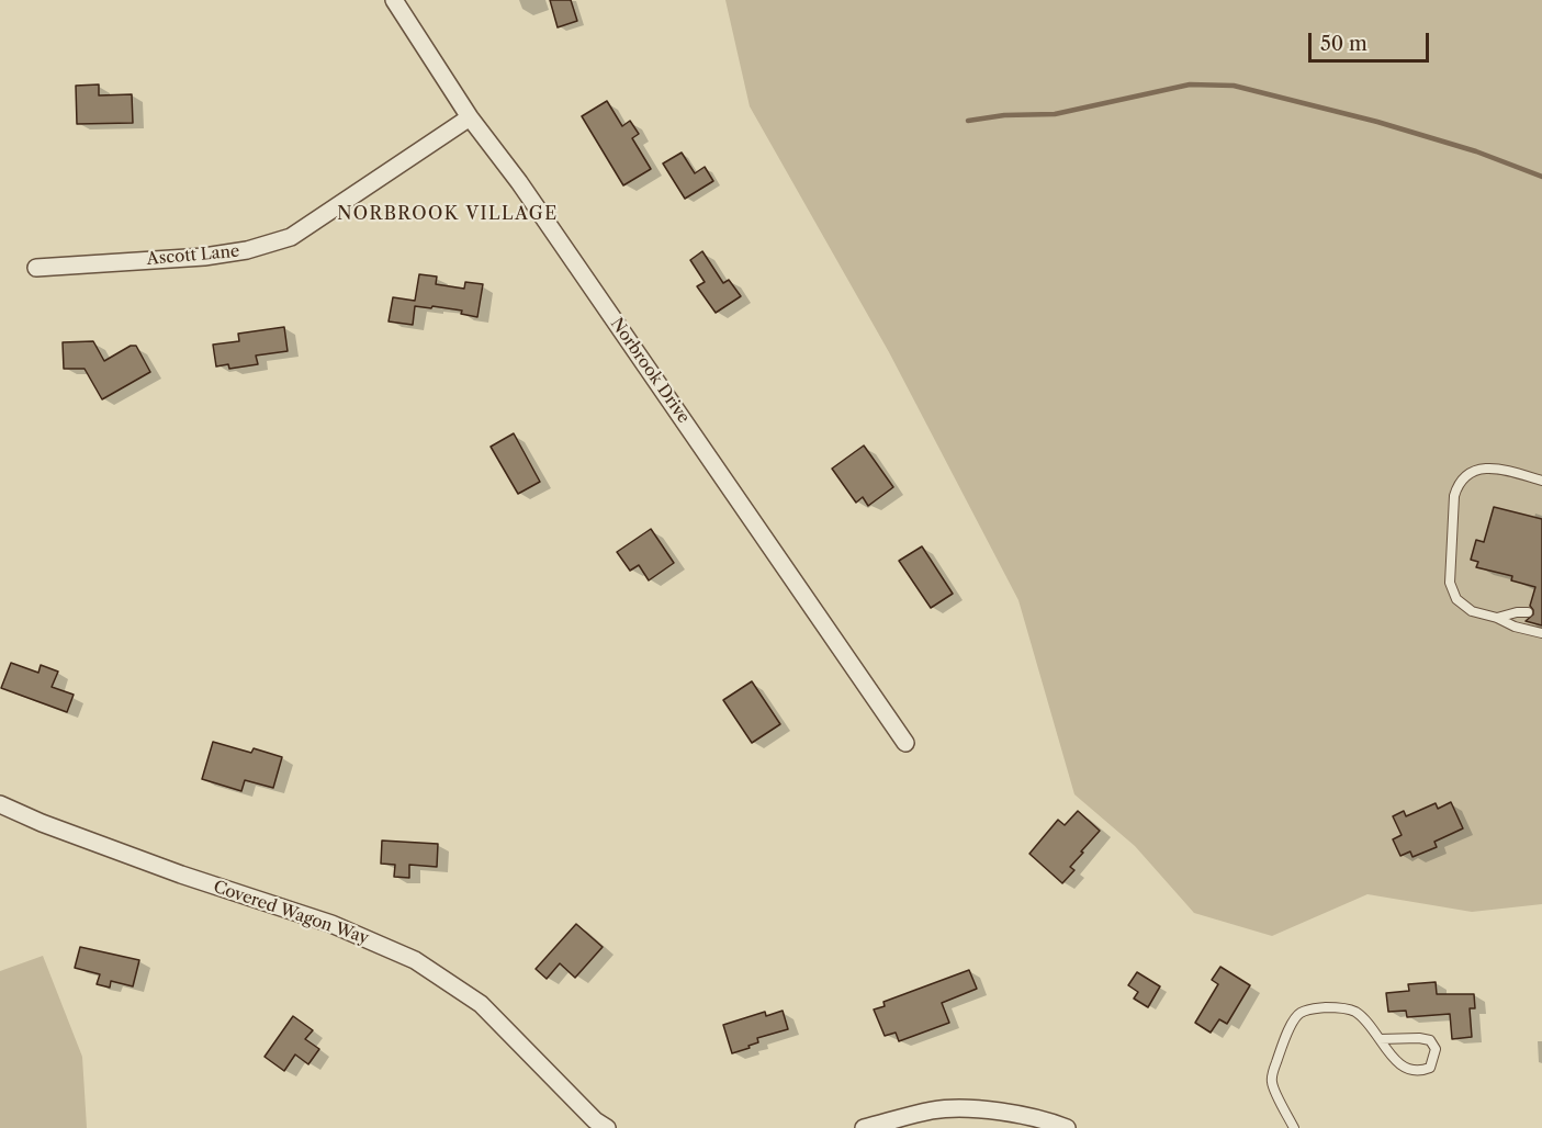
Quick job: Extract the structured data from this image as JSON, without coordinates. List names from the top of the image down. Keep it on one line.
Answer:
{"streets":{"street":["Ascott Lane","Norbrook Drive","Covered Wagon Way"]},"crossings":[["Ascott Lane","Norbrook Drive"]],"districts":["NORBROOK VILLAGE"],"scale_bar":"50 m"}
